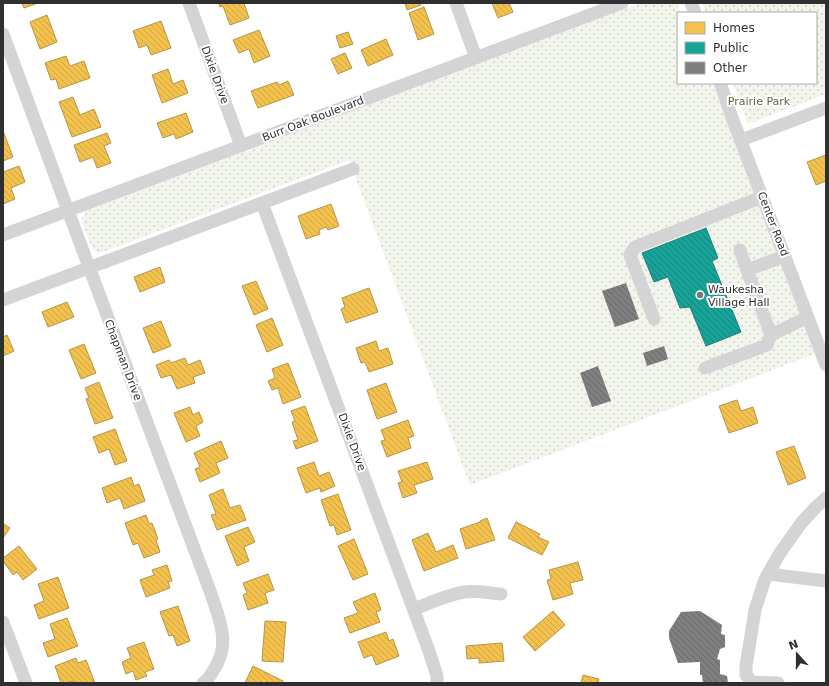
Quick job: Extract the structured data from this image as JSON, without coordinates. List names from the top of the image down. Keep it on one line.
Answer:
{"streets":{"street":["Dixie Drive","Burr Oak Boulevard","Center Road","Chapman Drive"]},"crossings":[["Dixie Drive","Burr Oak Boulevard"],["Burr Oak Boulevard","Chapman Drive"]],"parks":["Prairie Park"],"places":["Waukesha Village Hall"],"legend":["Homes","Public","Other"],"north":"top"}
